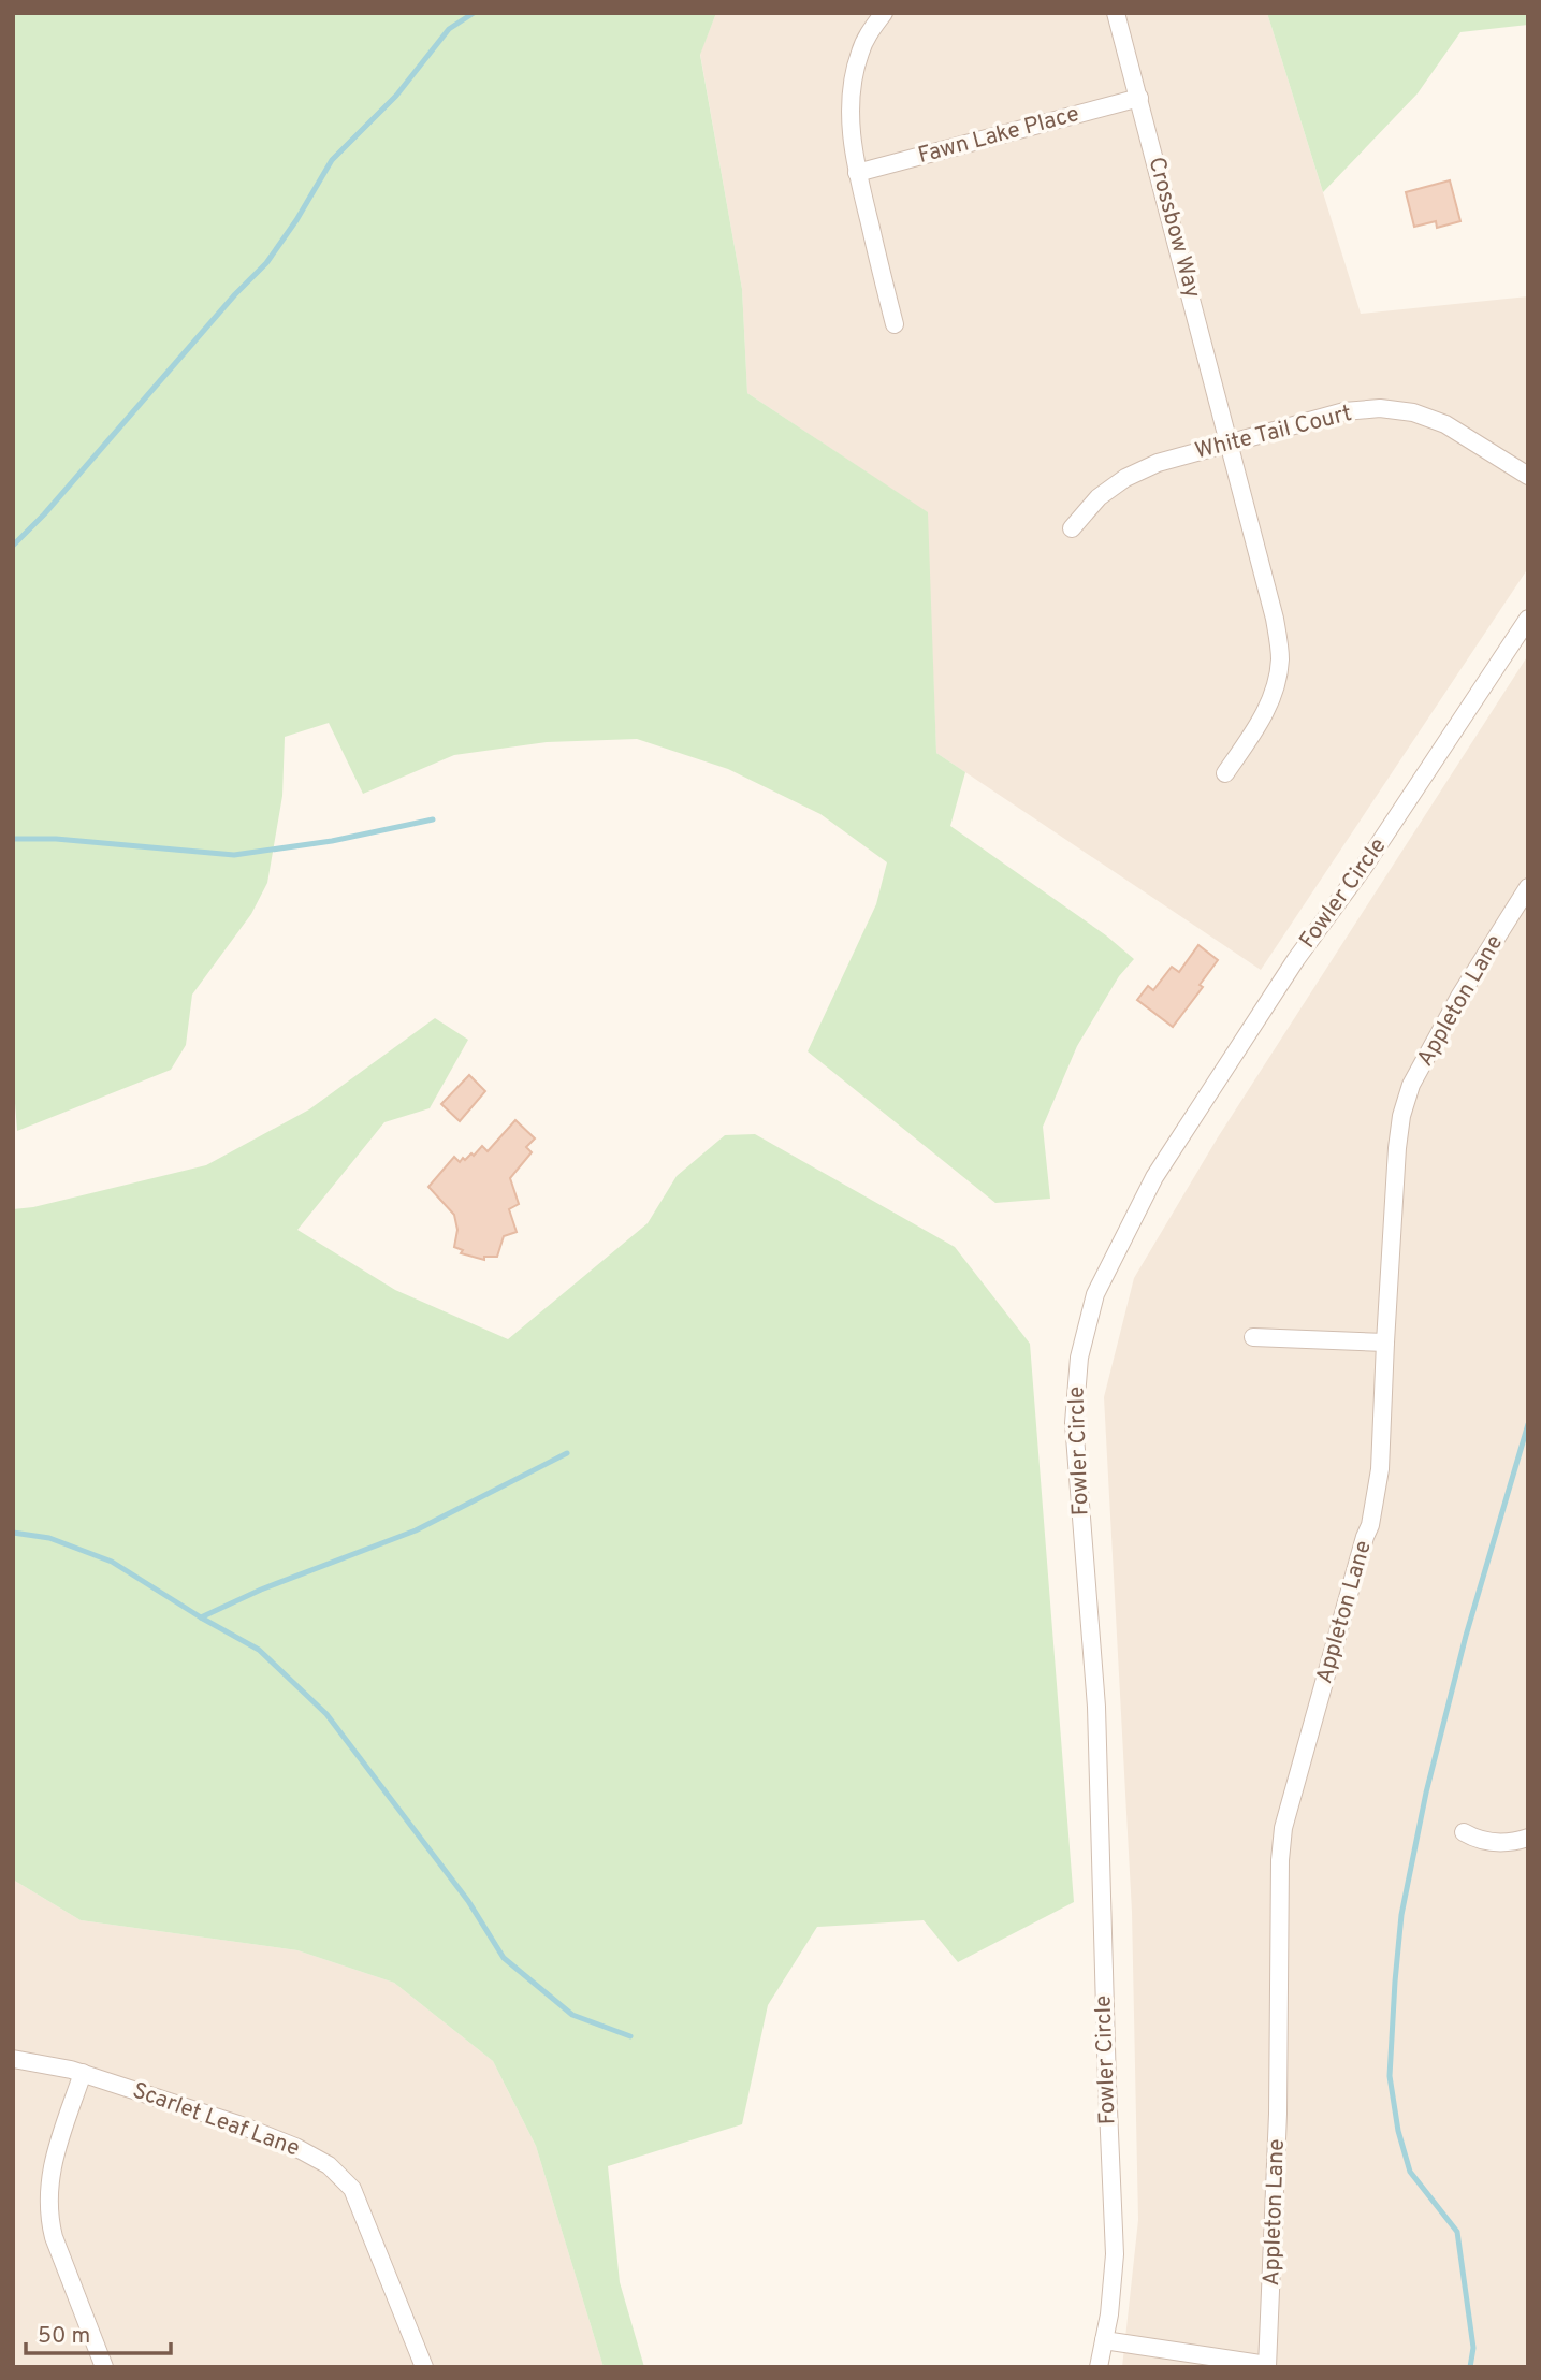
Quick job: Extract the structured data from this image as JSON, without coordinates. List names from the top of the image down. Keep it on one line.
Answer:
{"streets":{"street":["Fawn Lake Place","Crossbow Way","White Tail Court","Fowler Circle","Appleton Lane","Scarlet Leaf Lane"]},"crossings":[["Fawn Lake Place","Crossbow Way"],["Crossbow Way","White Tail Court"]],"scale_bar":"50 m"}
